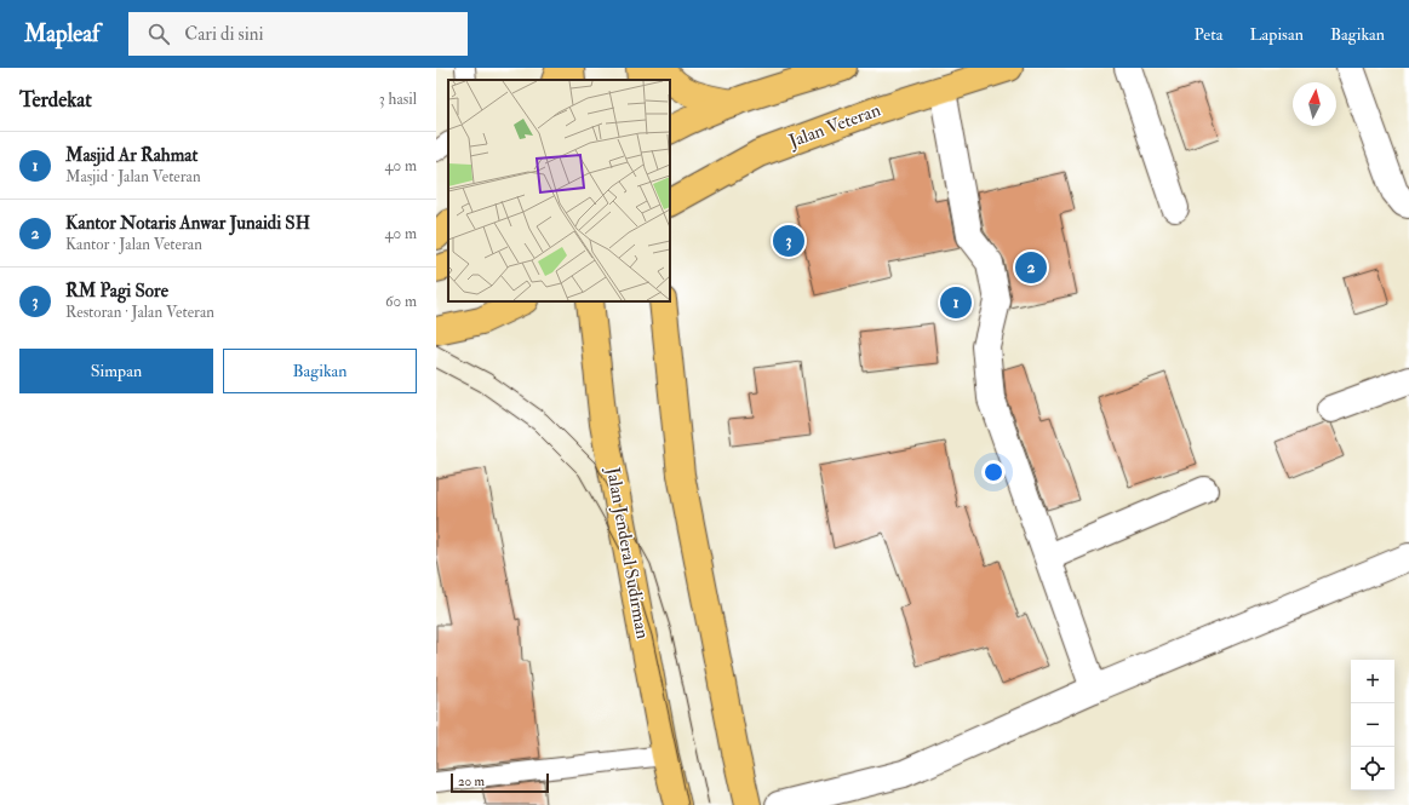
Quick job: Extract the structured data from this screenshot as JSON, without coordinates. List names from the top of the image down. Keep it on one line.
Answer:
{"streets":{"main road":["Jalan Veteran","Jalan Jenderal Sudirman"]},"scale_bar":"20 m","north":"top","page":{"header":"Mapleaf","search":"Cari di sini","nav":["Peta","Lapisan","Bagikan"],"heading":["Terdekat","3 hasil"],"list":[{"mark":"1","name":"Masjid Ar Rahmat","note":"Masjid · Jalan Veteran","value":"40 m"},{"mark":"2","name":"Kantor Notaris Anwar Junaidi SH","note":"Kantor · Jalan Veteran","value":"40 m"},{"mark":"3","name":"RM Pagi Sore","note":"Restoran · Jalan Veteran","value":"60 m"}],"pins":["3","2","1"],"buttons":["Simpan","Bagikan"],"map_buttons":["+","−"],"scale":"20 m"}}
